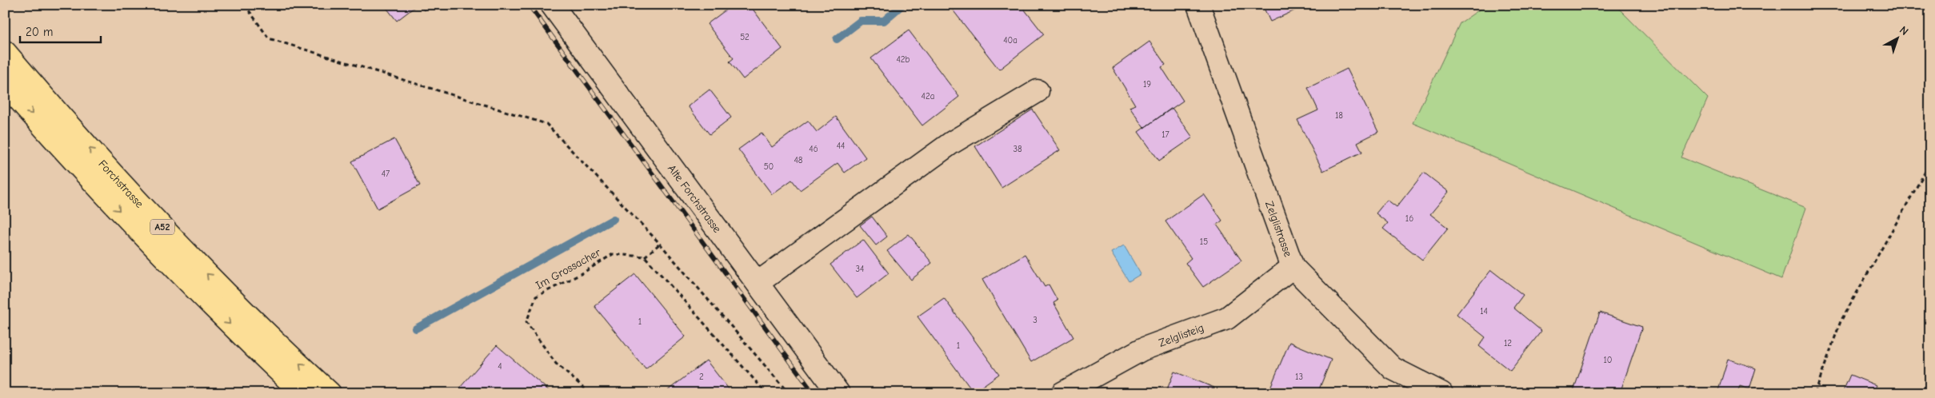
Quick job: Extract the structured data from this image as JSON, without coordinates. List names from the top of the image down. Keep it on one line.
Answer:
{"streets":{"highway":["Forchstrasse","A52"],"street":["Alte Forchstrasse","Zelglistrasse","Zelglisteig"],"path":["Im Grossacher"]},"crossings":[["Zelglistrasse","Zelglisteig"]],"house_numbers":["52","40a","42b","19","42a","18","17","44","46","38","48","50","47","16","15","34","14","3","1","12","1","10","4","2","13"],"scale_bar":"20 m","north":"top right"}
